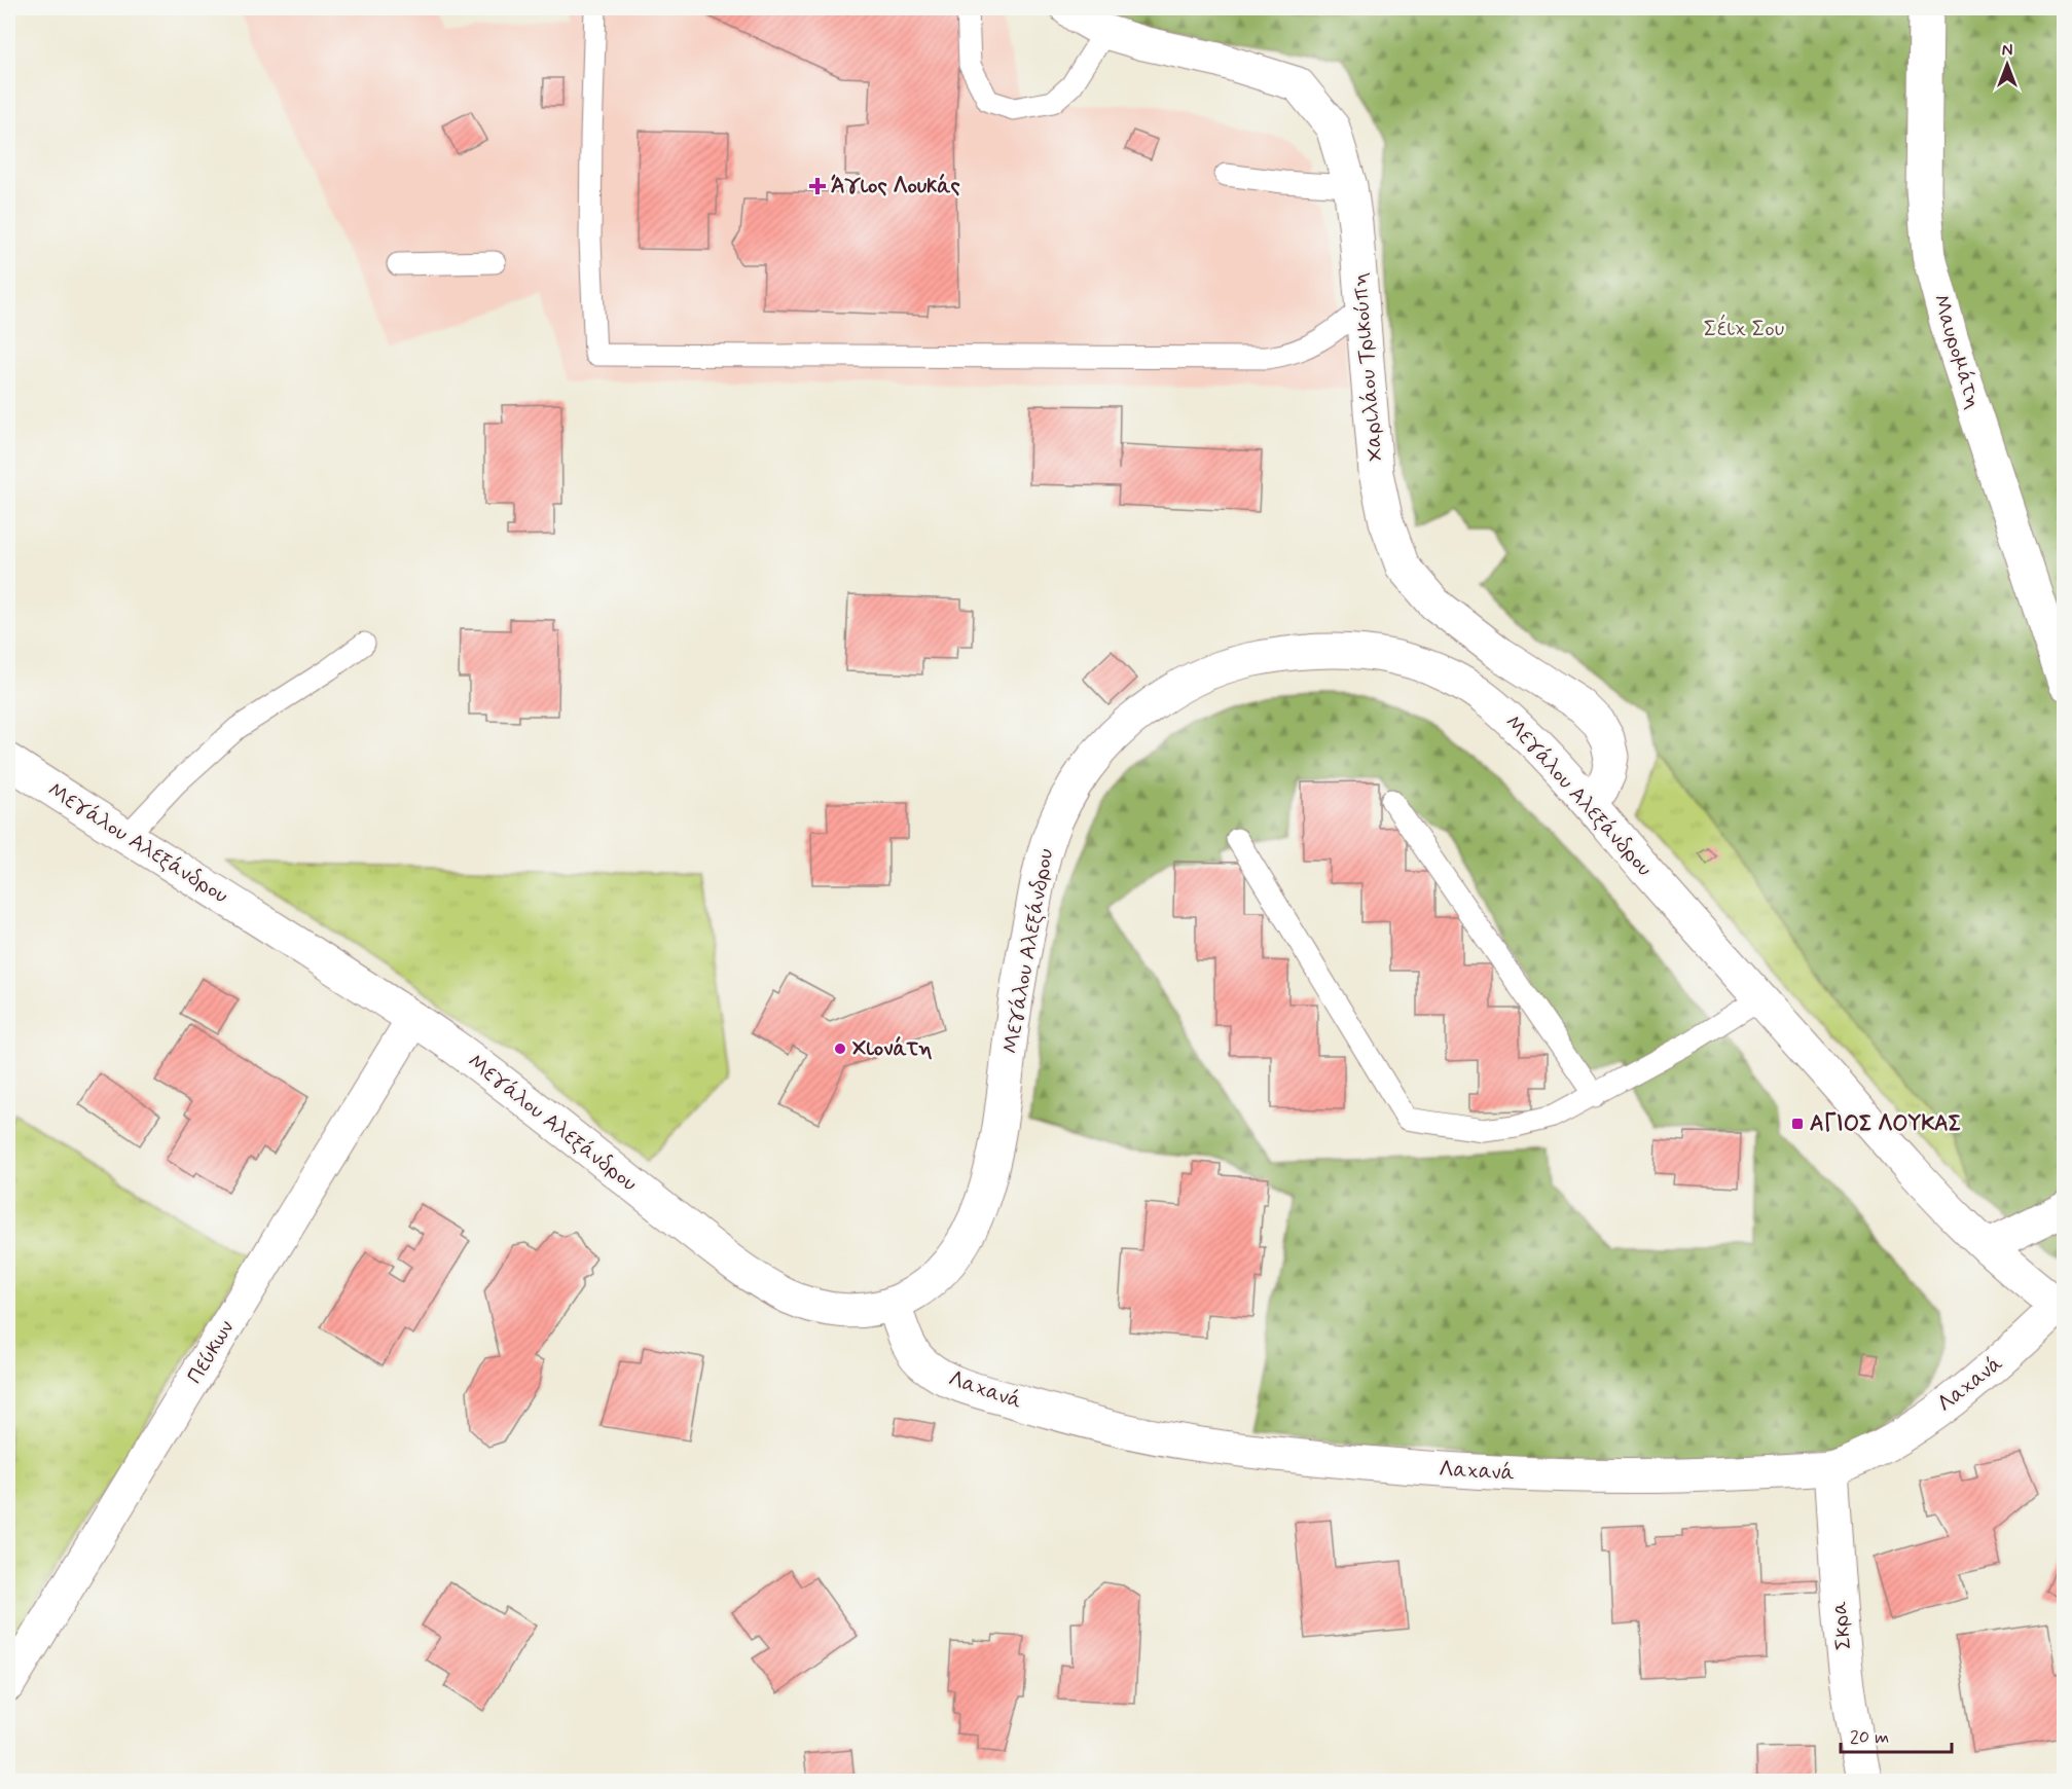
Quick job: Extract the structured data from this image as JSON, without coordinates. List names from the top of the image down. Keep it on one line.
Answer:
{"streets":{"street":["Μαυρομάτη","Χαριλάου Τρικούπη","Μεγάλου Αλεξάνδρου","Πεύκων","Λαχανά","Σκρα"]},"crossings":[["Χαριλάου Τρικούπη","Μεγάλου Αλεξάνδρου"],["Μεγάλου Αλεξάνδρου","Πεύκων"],["Μεγάλου Αλεξάνδρου","Λαχανά"],["Λαχανά","Σκρα"]],"parks":["Σέιχ Σου"],"places":{"health":["Άγιος Λουκάς"],"other":["Χιονάτη"],"transit":["ΑΓΙΟΣ ΛΟΥΚΑΣ"]},"scale_bar":"20 m","north":"top"}
